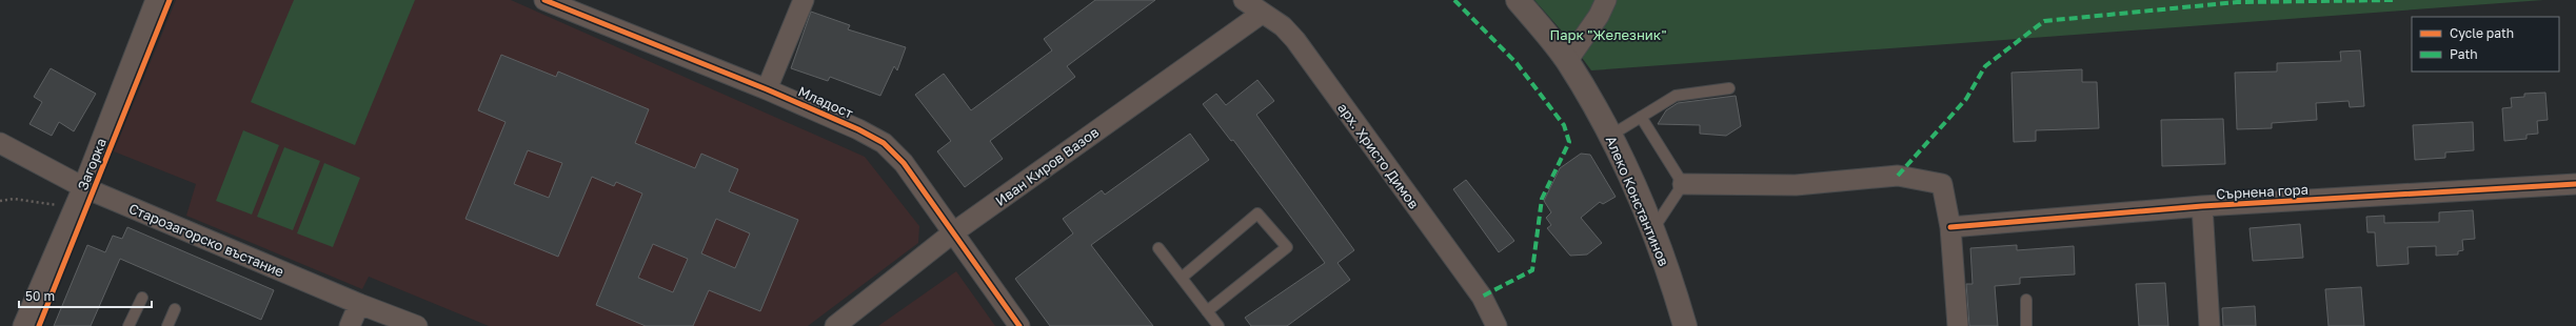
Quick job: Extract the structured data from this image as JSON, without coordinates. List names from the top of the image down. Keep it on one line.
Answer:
{"streets":{"street":["Младост","арх. Христо Димов","Загорка","Иван Киров Вазов","Сърнена гора","Алеко Константинов","Старозагорско въстание"]},"crossings":[["Младост","Иван Киров Вазов"],["арх. Христо Димов","Иван Киров Вазов"],["Загорка","Старозагорско въстание"]],"parks":["Парк \"Железник\""],"legend":["Cycle path","Path"],"scale_bar":"50 m"}
